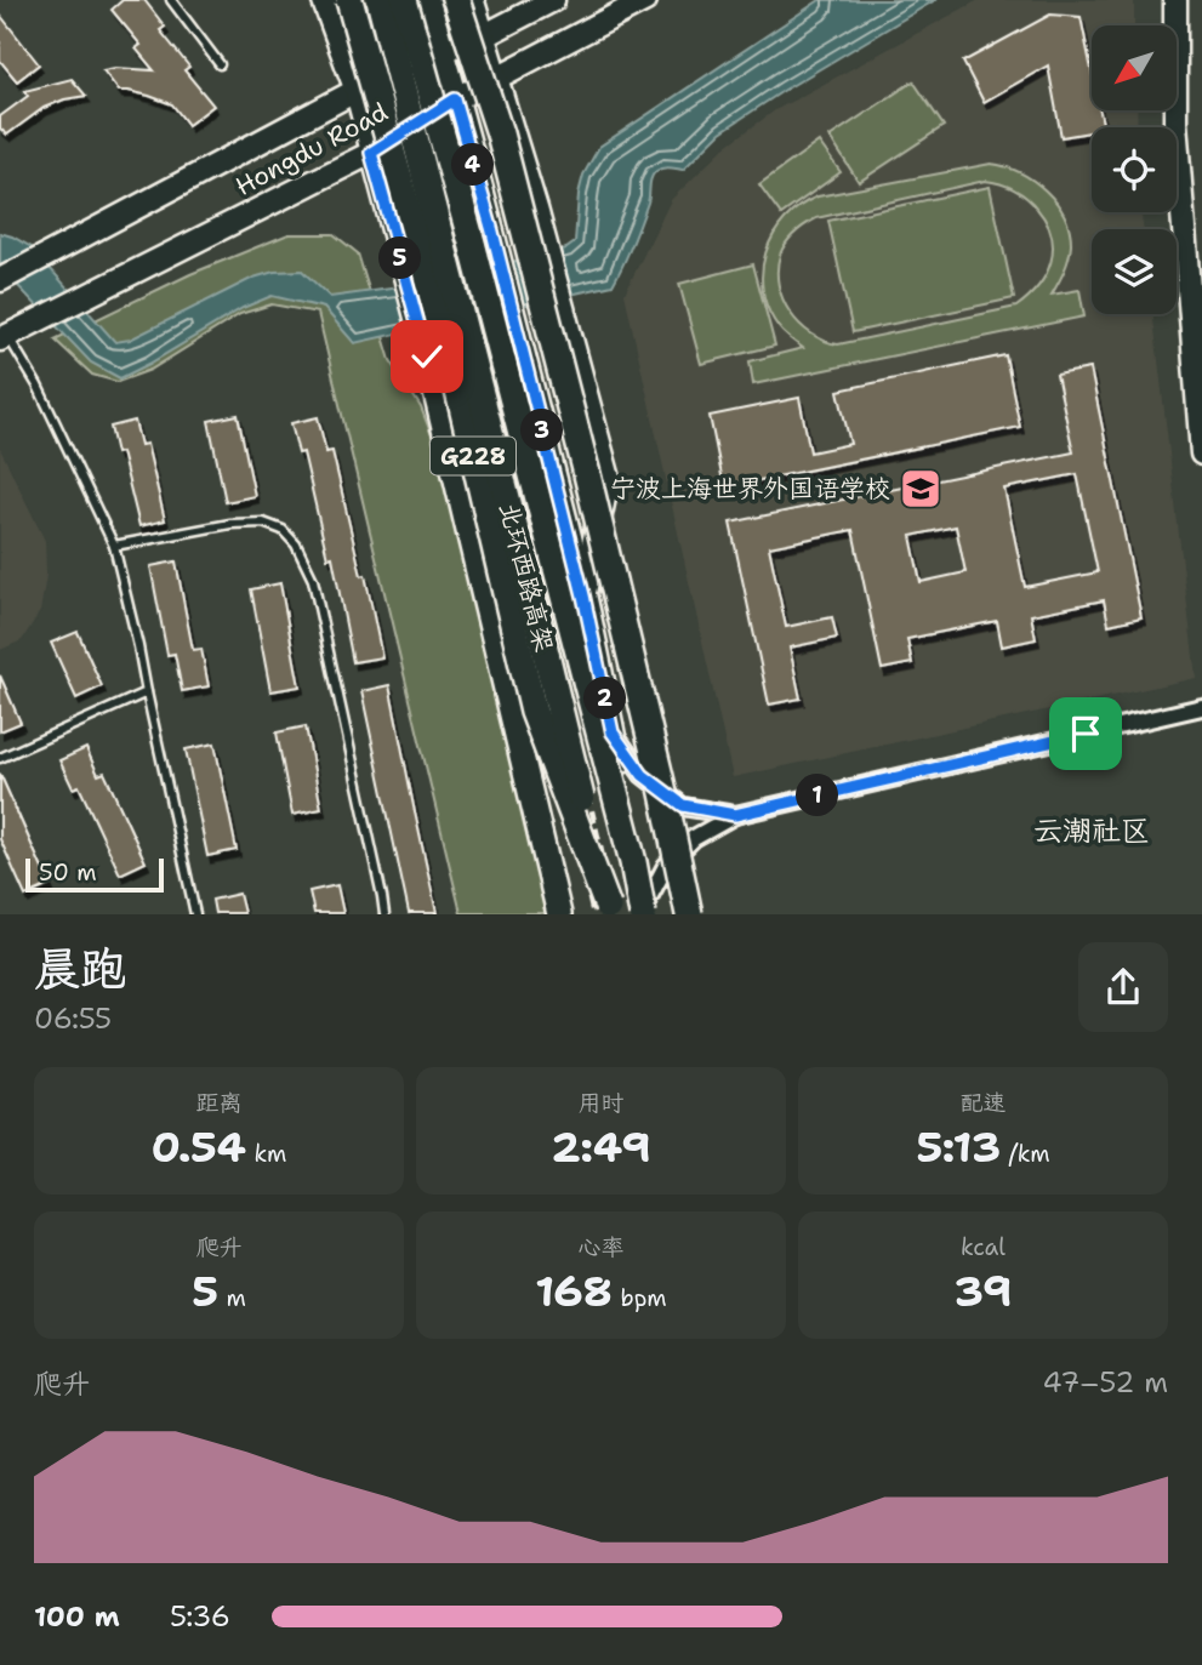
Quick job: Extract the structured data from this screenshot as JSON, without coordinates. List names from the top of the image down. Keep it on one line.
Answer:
{"streets":{"highway":["G228","北环西路高架"],"main road":["Hongdu Road"]},"districts":["云潮社区"],"places":{"school or university":["宁波上海世界外国语学校"]},"scale_bar":"50 m","north":"bottom left","page":{"pins":["4","5","3","2","1"],"scale":"50 m","heading":["晨跑","06:55"],"stats":[["距离","0.54 km"],["用时","2:49"],["配速","5:13 /km"],["爬升","5 m"],["心率","168 bpm"],["kcal","39"]],"chart":["爬升","47–52 m"],"list":[{"name":"100 m","note":"5:36"}]}}
